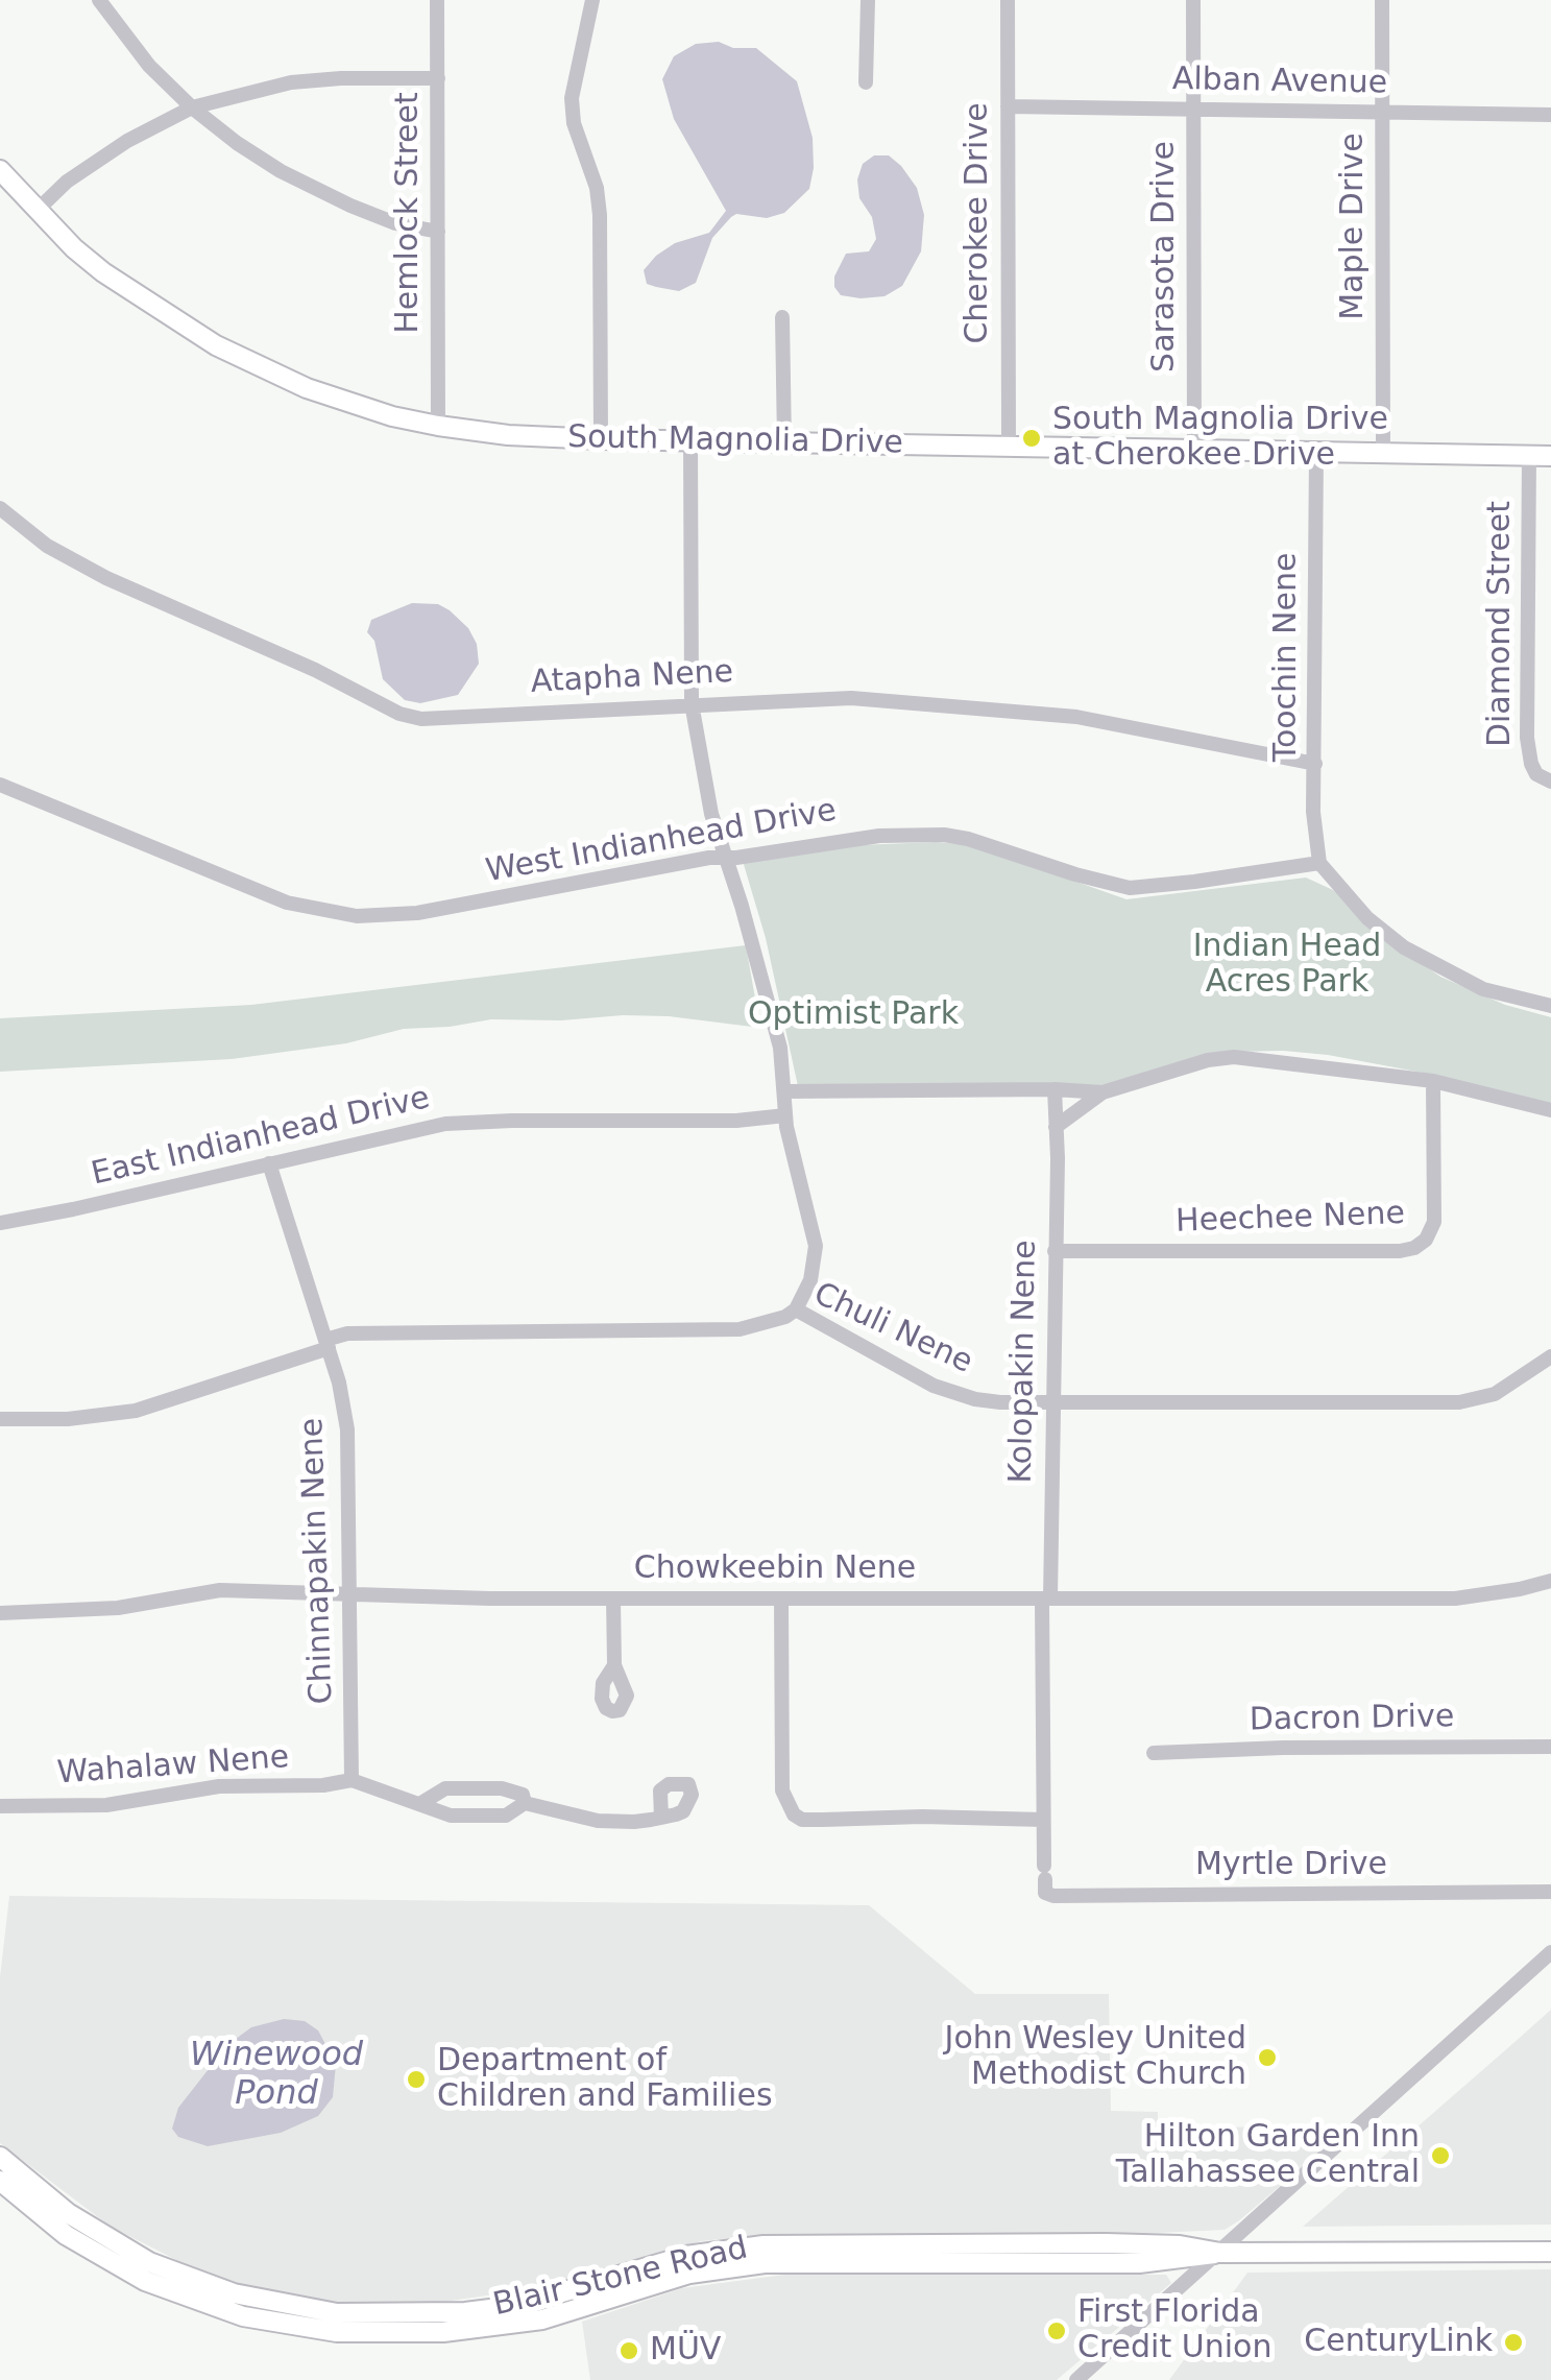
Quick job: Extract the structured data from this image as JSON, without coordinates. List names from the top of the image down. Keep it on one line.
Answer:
{"streets":{"main road":["South Magnolia Drive","Blair Stone Road"],"street":["Alban Avenue","Hemlock Street","Cherokee Drive","Maple Drive","Sarasota Drive","Diamond Street","Toochin Nene","Atapha Nene","West Indianhead Drive","East Indianhead Drive","Heechee Nene","Chuli Nene","Kolopakin Nene","Chinnapakin Nene","Chowkeebin Nene","Dacron Drive","Wahalaw Nene","Myrtle Drive"]},"crossings":[["Alban Avenue","Cherokee Drive"],["Alban Avenue","Maple Drive"],["Alban Avenue","Sarasota Drive"],["Hemlock Street","South Magnolia Drive"],["Cherokee Drive","South Magnolia Drive"],["Maple Drive","South Magnolia Drive"],["Sarasota Drive","South Magnolia Drive"],["South Magnolia Drive","Diamond Street"],["South Magnolia Drive","Toochin Nene"],["Toochin Nene","Atapha Nene"],["Toochin Nene","West Indianhead Drive"],["East Indianhead Drive","Chinnapakin Nene"],["Heechee Nene","Kolopakin Nene"],["Chuli Nene","Kolopakin Nene"],["Chuli Nene","Chinnapakin Nene"],["Kolopakin Nene","Chowkeebin Nene"],["Kolopakin Nene","Myrtle Drive"],["Chinnapakin Nene","Chowkeebin Nene"],["Chinnapakin Nene","Wahalaw Nene"]],"water":["Winewood Pond"],"parks":["Indian Head Acres Park","Optimist Park"],"places":["South Magnolia Drive at Cherokee Drive","John Wesley United Methodist Church","Department of Children and Families","Hilton Garden Inn Tallahassee Central","First Florida Credit Union","CenturyLink","MÜV"]}
